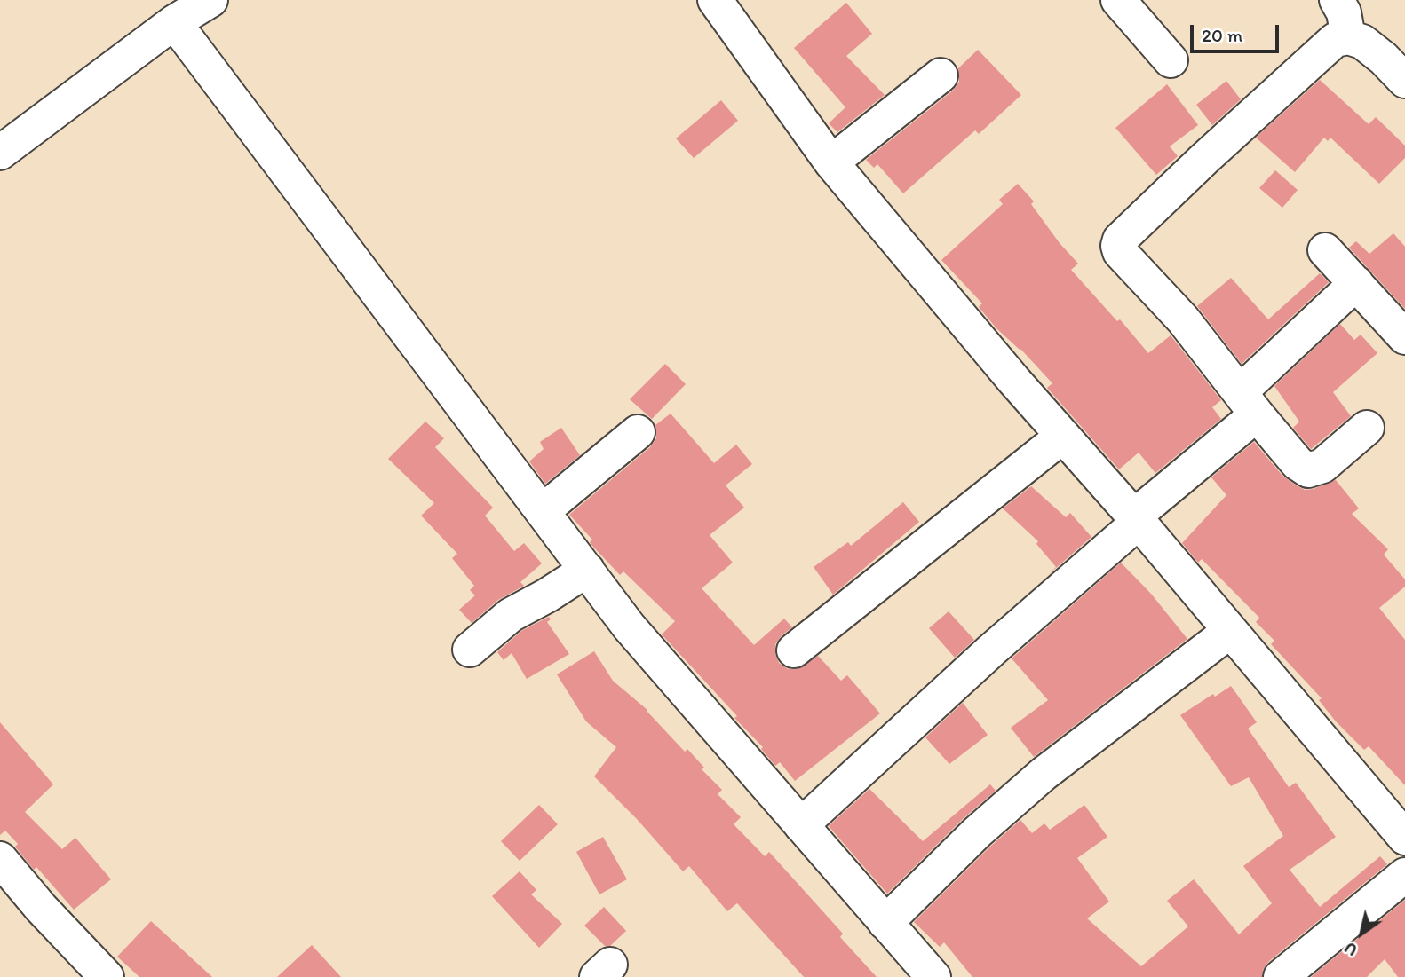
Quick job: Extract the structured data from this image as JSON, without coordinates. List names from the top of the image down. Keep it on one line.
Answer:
{"scale_bar":"20 m","north":"bottom left"}
